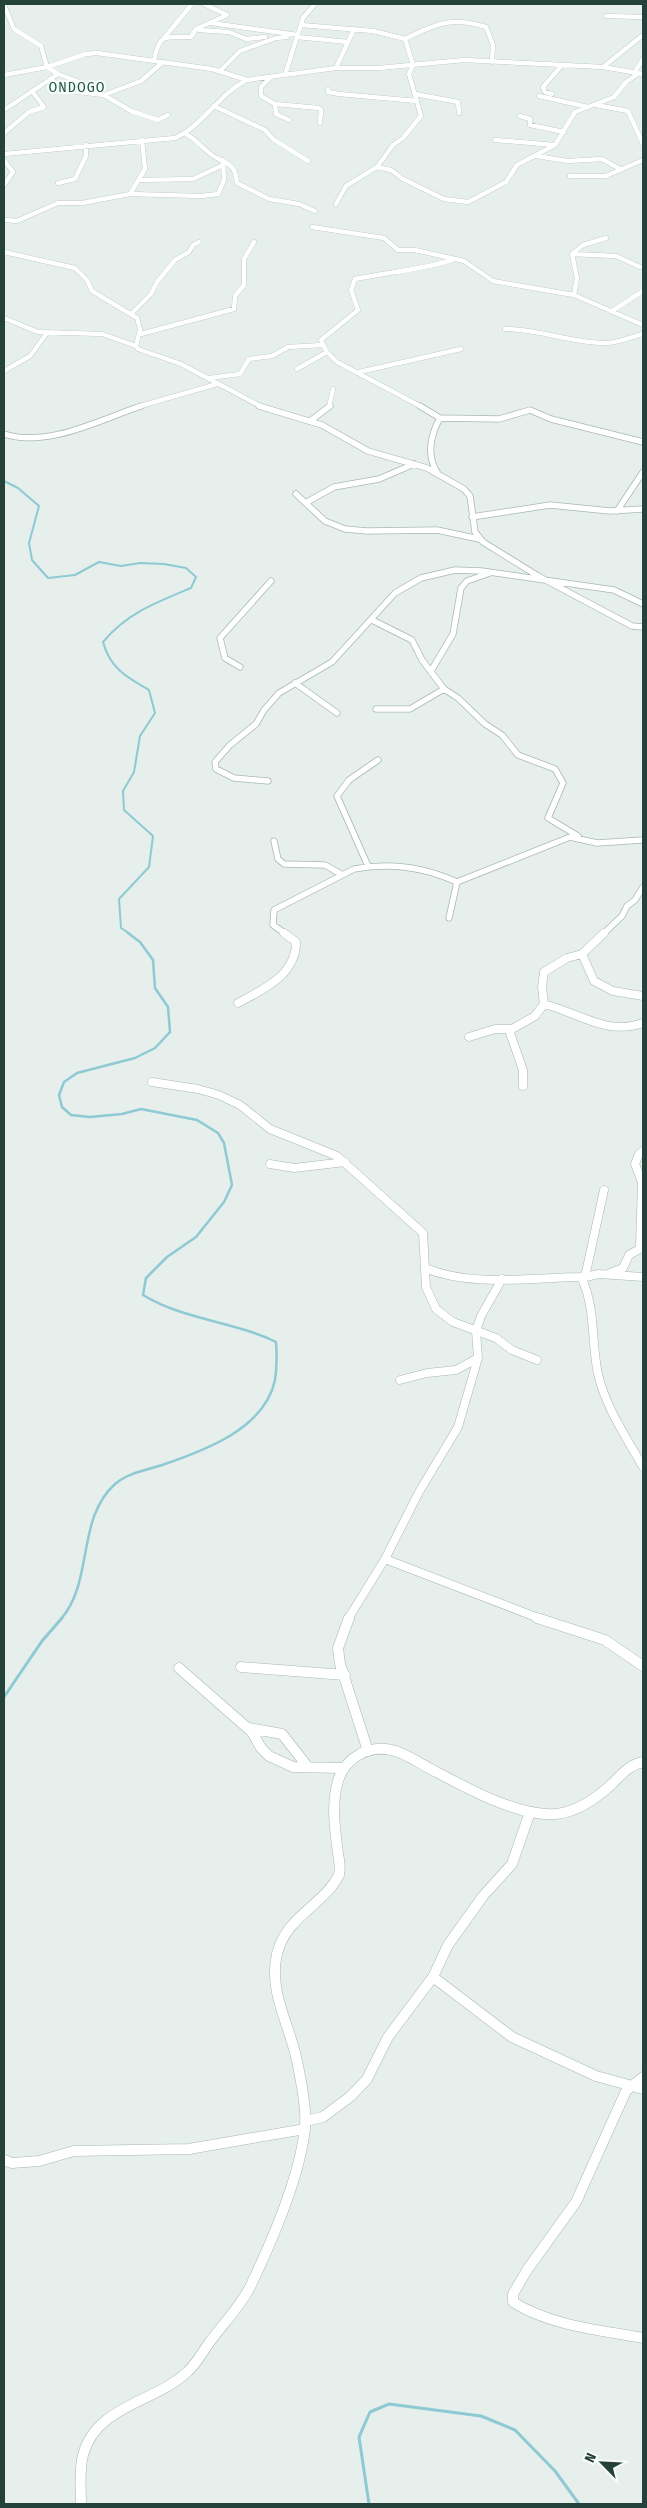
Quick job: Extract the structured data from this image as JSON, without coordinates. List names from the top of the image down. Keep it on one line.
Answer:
{"districts":["ONDOGO"],"north":"top left"}
